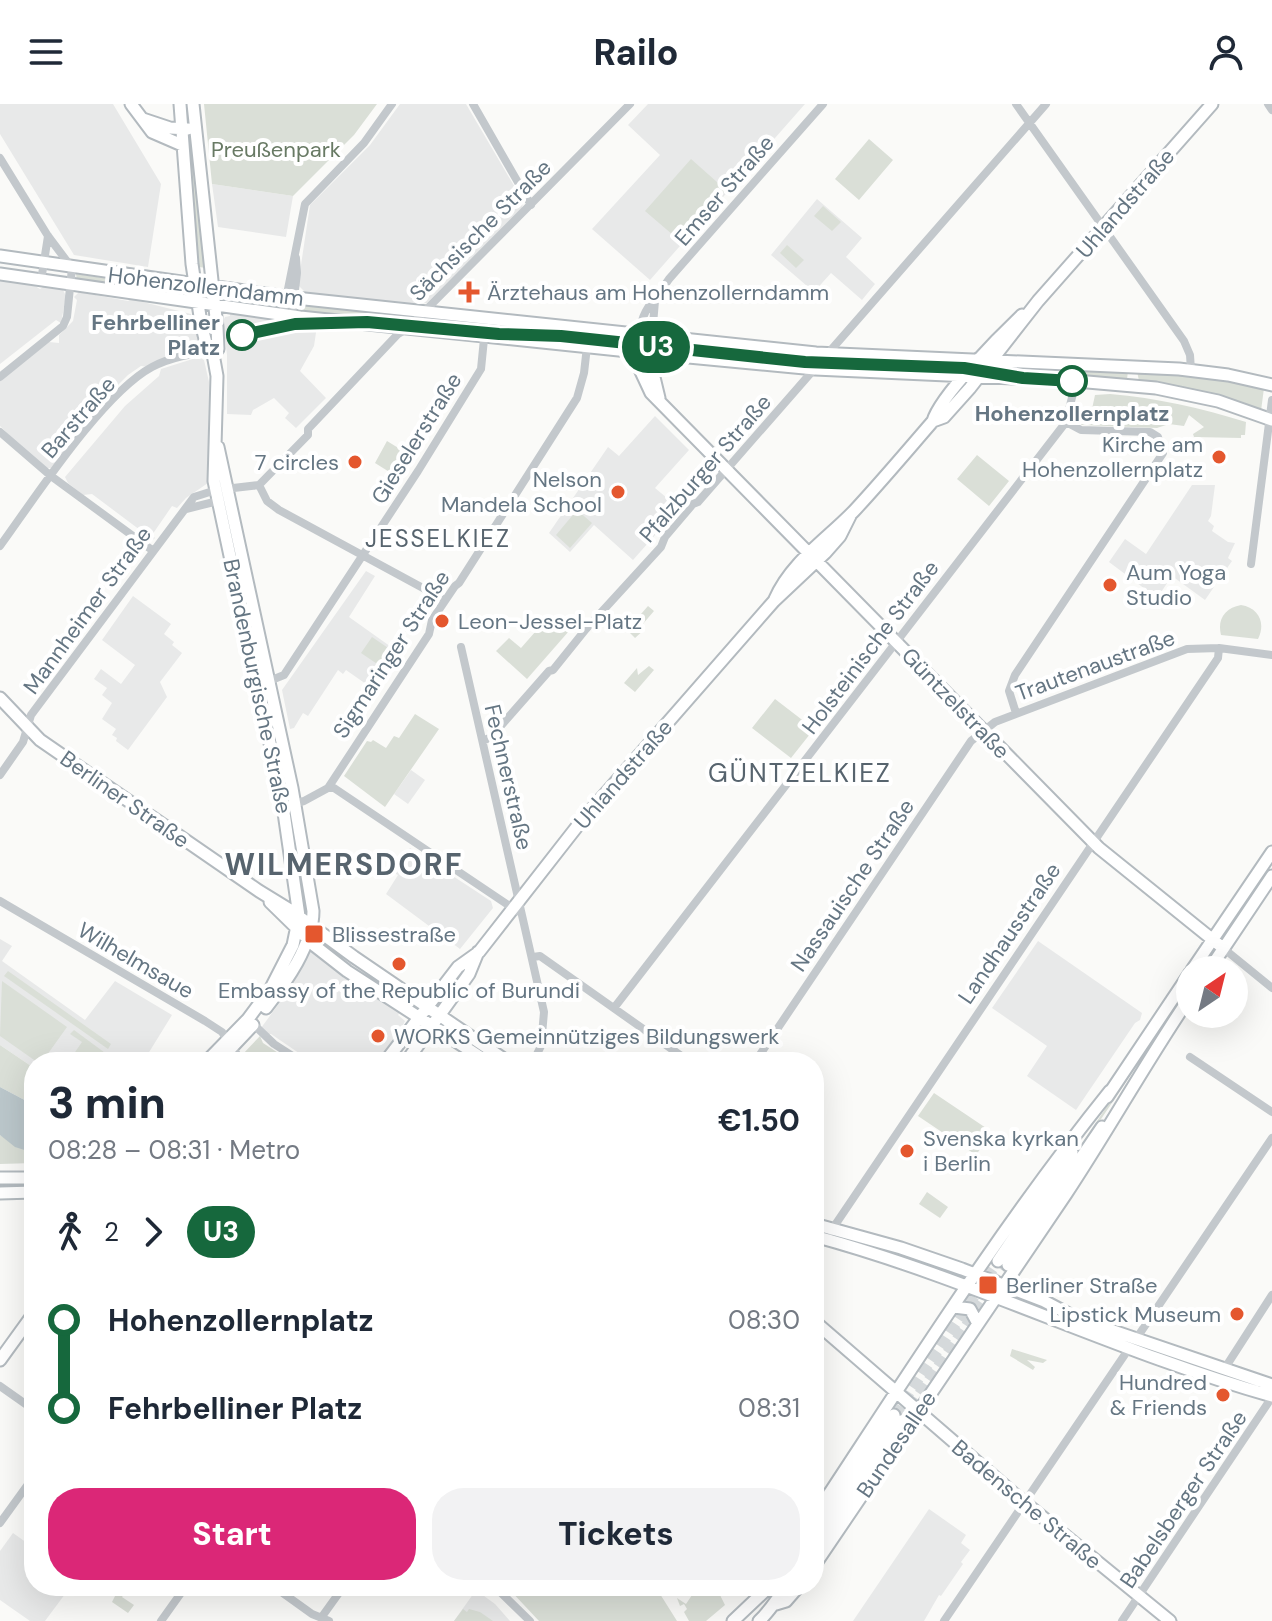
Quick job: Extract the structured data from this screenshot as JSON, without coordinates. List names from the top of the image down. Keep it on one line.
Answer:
{"streets":{"main road":["Uhlandstraße","Hohenzollerndamm","Brandenburgische Straße","Güntzelstraße","Berliner Straße","Bundesallee","Badensche Straße"],"street":["Emser Straße","Sächsische Straße","Barstraße","Gieselerstraße","Pfalzburger Straße","Mannheimer Straße","Holsteinische Straße","Sigmaringer Straße","Trautenaustraße","Fechnerstraße","Nassauische Straße","Landhausstraße","Wilhelmsaue","Babelsberger Straße"]},"crossings":[["Emser Straße","Hohenzollerndamm"],["Emser Straße","Güntzelstraße"],["Uhlandstraße","Hohenzollerndamm"],["Uhlandstraße","Güntzelstraße"],["Uhlandstraße","Fechnerstraße"],["Uhlandstraße","Berliner Straße"],["Sächsische Straße","Hohenzollerndamm"],["Hohenzollerndamm","Gieselerstraße"],["Hohenzollerndamm","Pfalzburger Straße"],["Hohenzollerndamm","Sigmaringer Straße"],["Hohenzollerndamm","Güntzelstraße"],["Barstraße","Brandenburgische Straße"],["Gieselerstraße","Brandenburgische Straße"],["Pfalzburger Straße","Güntzelstraße"],["Pfalzburger Straße","Fechnerstraße"],["Mannheimer Straße","Brandenburgische Straße"],["Mannheimer Straße","Berliner Straße"],["Holsteinische Straße","Güntzelstraße"],["Trautenaustraße","Güntzelstraße"],["Trautenaustraße","Nassauische Straße"],["Trautenaustraße","Landhausstraße"],["Brandenburgische Straße","Berliner Straße"],["Güntzelstraße","Nassauische Straße"],["Güntzelstraße","Landhausstraße"],["Güntzelstraße","Bundesallee"],["Bundesallee","Badensche Straße"],["Babelsberger Straße","Badensche Straße"]],"districts":["JESSELKIEZ","GÜNTZELKIEZ","WILMERSDORF"],"parks":["Preußenpark"],"places":{"health":["Ärztehaus am Hohenzollerndamm"],"other":["Fehrbelliner Platz","Hohenzollernplatz","Kirche am Hohenzollernplatz","7 circles","Nelson Mandela School","Aum Yoga Studio","Leon-Jessel-Platz","Embassy of the Republic of Burundi","WORKS Gemeinnütziges Bildungswerk","Svenska kyrkan i Berlin","Lipstick Museum","Hundred & Friends"],"transit":["Blissestraße","Berliner Straße"]},"lines":["metro line U3"],"north":"top right","page":{"header":"Railo","on_map":"U3","heading":["3 min","08:28 – 08:31 · Metro","€1.50"],"legs":["2","U3"],"list":[{"name":"Hohenzollernplatz","value":"08:30"},{"name":"Fehrbelliner Platz","value":"08:31"}],"buttons":["Start","Tickets"]}}
